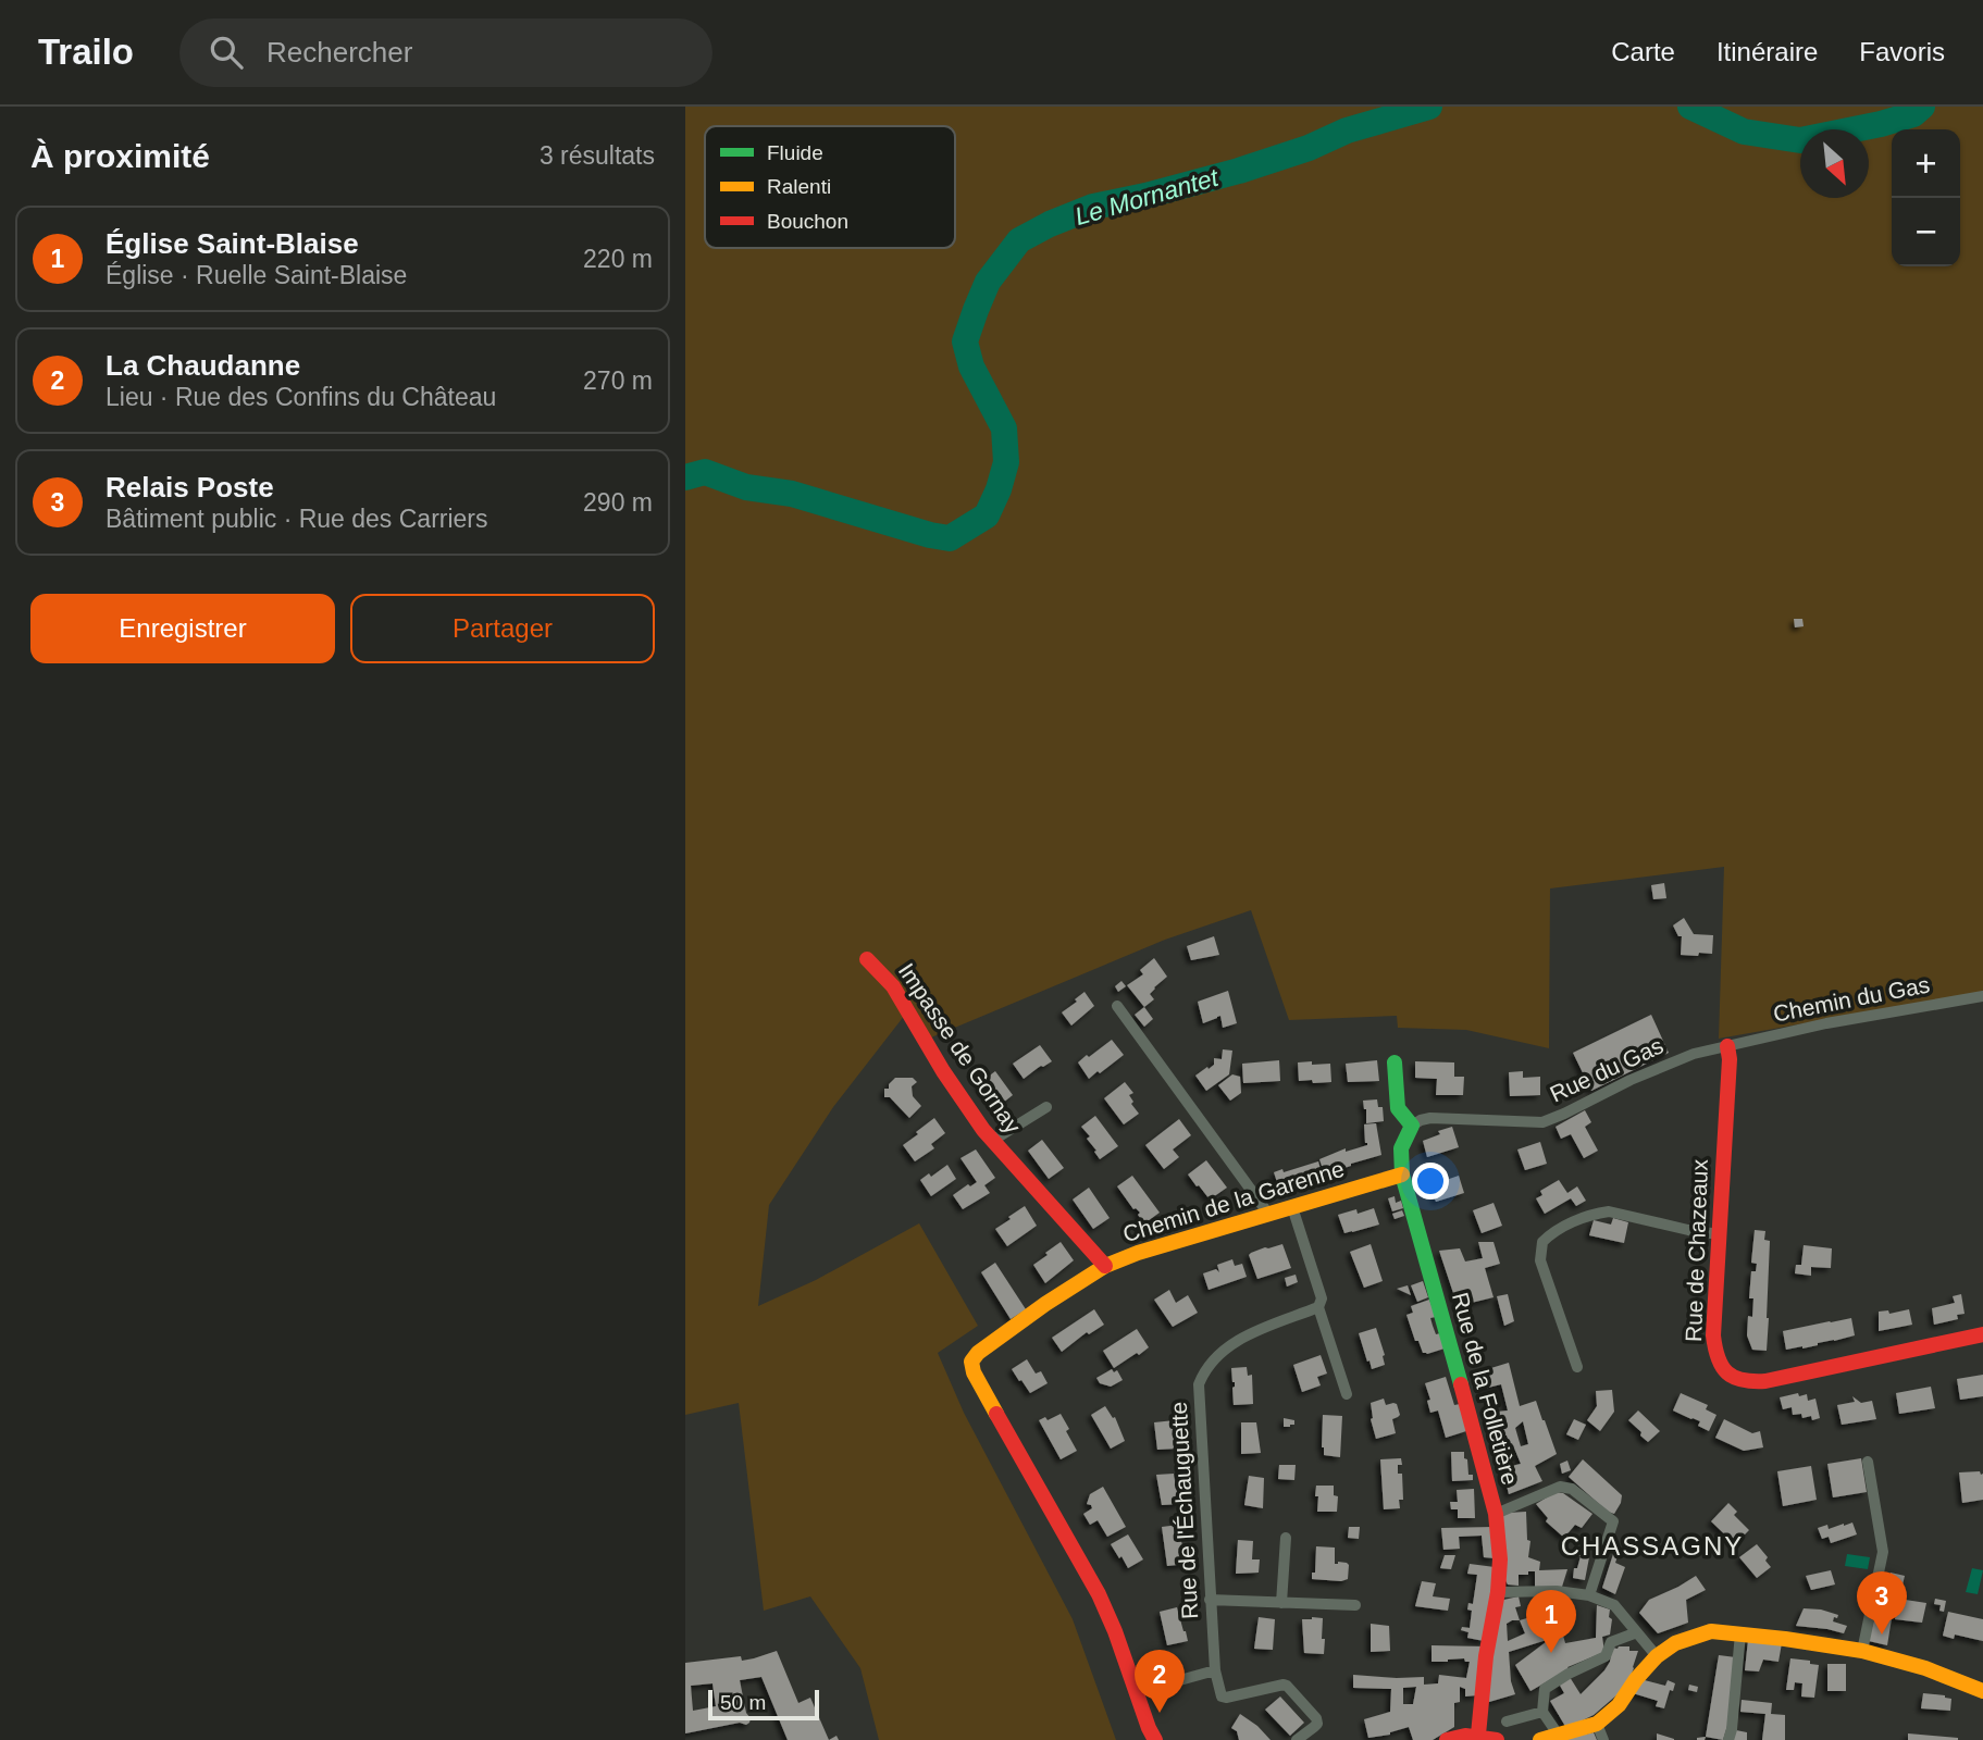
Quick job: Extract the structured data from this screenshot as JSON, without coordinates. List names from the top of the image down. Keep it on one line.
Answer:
{"streets":{"street":["Chemin du Gas","Impasse de Gornay","Rue du Gas","Chemin de la Garenne","Rue de Chazeaux","Rue de la Folletière","Rue de l'Échauguette"]},"crossings":[["Chemin du Gas","Rue du Gas"],["Chemin du Gas","Rue de Chazeaux"],["Impasse de Gornay","Chemin de la Garenne"],["Rue du Gas","Rue de Chazeaux"],["Rue du Gas","Rue de la Folletière"],["Chemin de la Garenne","Rue de la Folletière"]],"districts":["CHASSAGNY"],"water":["Le Mornantet"],"legend":["Fluide","Ralenti","Bouchon"],"scale_bar":"50 m","north":"bottom right","page":{"header":"Trailo","search":"Rechercher","nav":["Carte","Itinéraire","Favoris"],"heading":["À proximité","3 résultats"],"map_buttons":["+","−"],"list":[{"mark":"1","name":"Église Saint-Blaise","note":"Église · Ruelle Saint-Blaise","value":"220 m"},{"mark":"2","name":"La Chaudanne","note":"Lieu · Rue des Confins du Château","value":"270 m"},{"mark":"3","name":"Relais Poste","note":"Bâtiment public · Rue des Carriers","value":"290 m"}],"buttons":["Enregistrer","Partager"],"pins":["3","1","2"],"scale":"50 m"}}
